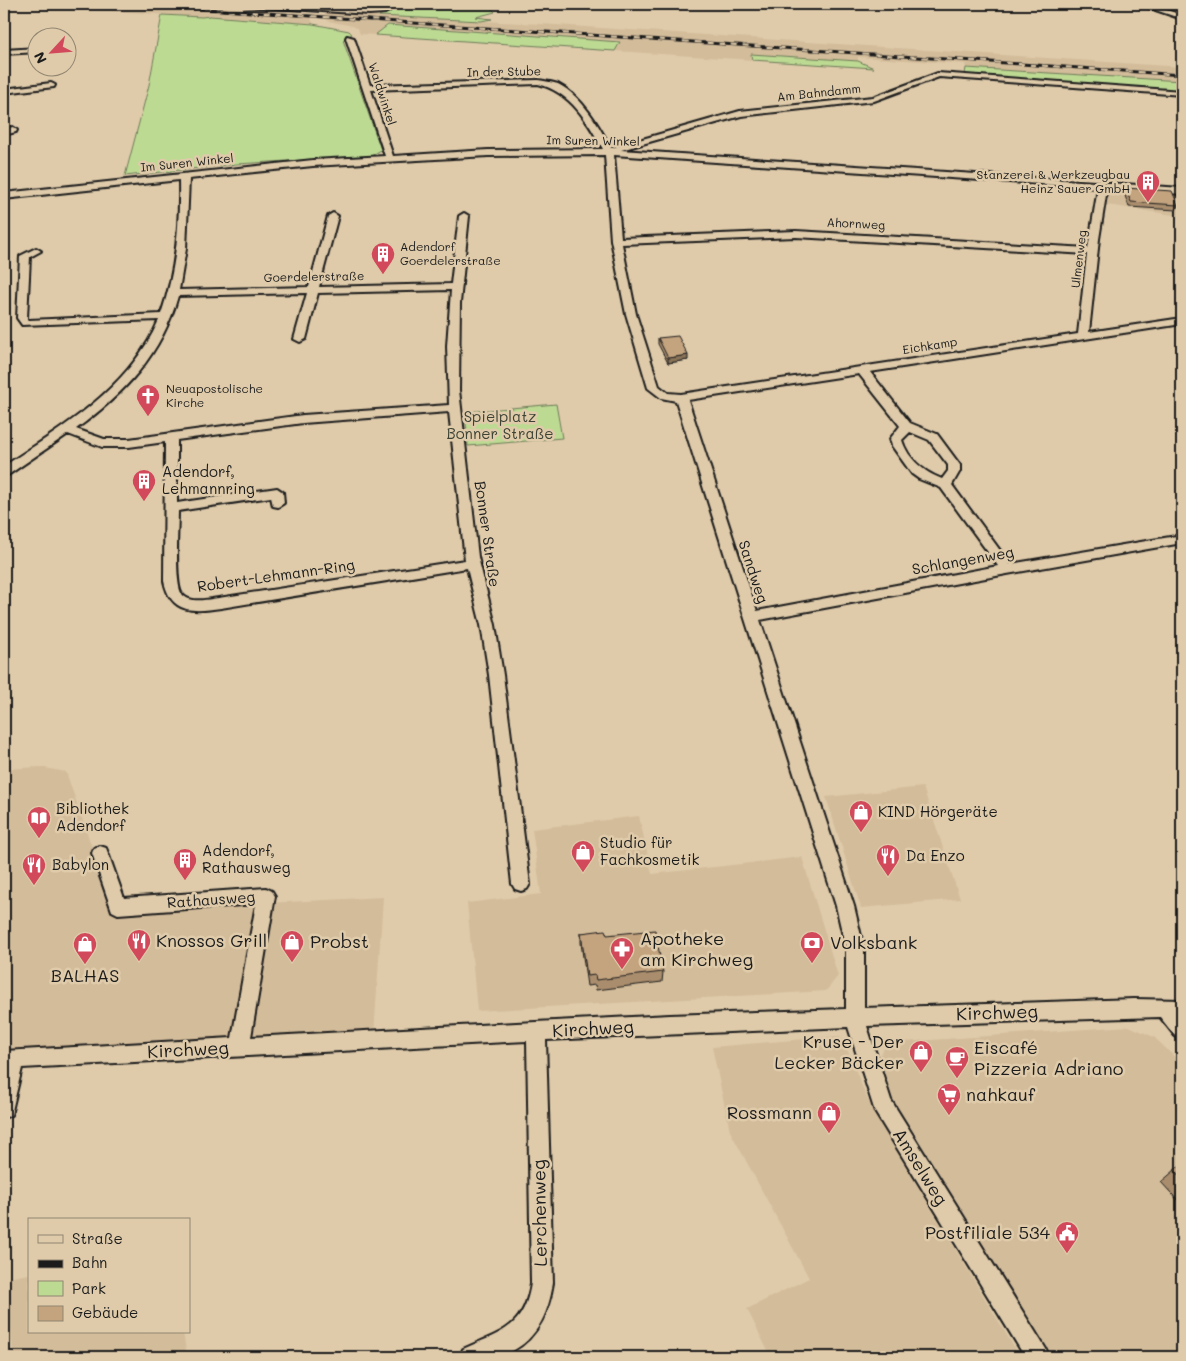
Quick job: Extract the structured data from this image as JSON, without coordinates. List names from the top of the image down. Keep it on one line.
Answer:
{"streets":{"street":["In der Stube","Am Bahndamm","Waldwinkel","Im Suren Winkel","Ahornweg","Ulmenweg","Goerdelerstraße","Eichkamp","Bonner Straße","Schlangenweg","Sandweg","Robert-Lehmann-Ring","Rathausweg","Kirchweg","Amselweg","Lerchenweg"]},"crossings":[["In der Stube","Am Bahndamm"],["In der Stube","Waldwinkel"],["In der Stube","Im Suren Winkel"],["Am Bahndamm","Im Suren Winkel"],["Waldwinkel","Im Suren Winkel"],["Im Suren Winkel","Ulmenweg"],["Ahornweg","Ulmenweg"],["Ulmenweg","Eichkamp"],["Goerdelerstraße","Bonner Straße"],["Eichkamp","Sandweg"],["Bonner Straße","Robert-Lehmann-Ring"],["Schlangenweg","Sandweg"],["Sandweg","Kirchweg"],["Sandweg","Amselweg"],["Rathausweg","Kirchweg"],["Kirchweg","Amselweg"],["Kirchweg","Lerchenweg"]],"parks":["Spielplatz Bonner Straße"],"places":{"building":["Stanzerei & Werkzeugbau Heinz Sauer GmbH","Adendorf Goerdelerstraße","Adendorf, Lehmannring","Adendorf, Rathausweg"],"church":["Neuapostolische Kirche"],"shop":["KIND Hörgeräte","Studio für Fachkosmetik","Probst","BALHAS","Kruse - Der Lecker Bäcker","Rossmann"],"library":["Bibliothek Adendorf"],"restaurant":["Da Enzo","Babylon","Knossos Grill"],"bank":["Volksbank"],"pharmacy":["Apotheke am Kirchweg"],"cafe":["Eiscafé Pizzeria Adriano"],"supermarket":["nahkauf"],"public building":["Postfiliale 534"]},"legend":["Straße","Bahn","Park","Gebäude"],"north":"bottom left"}
